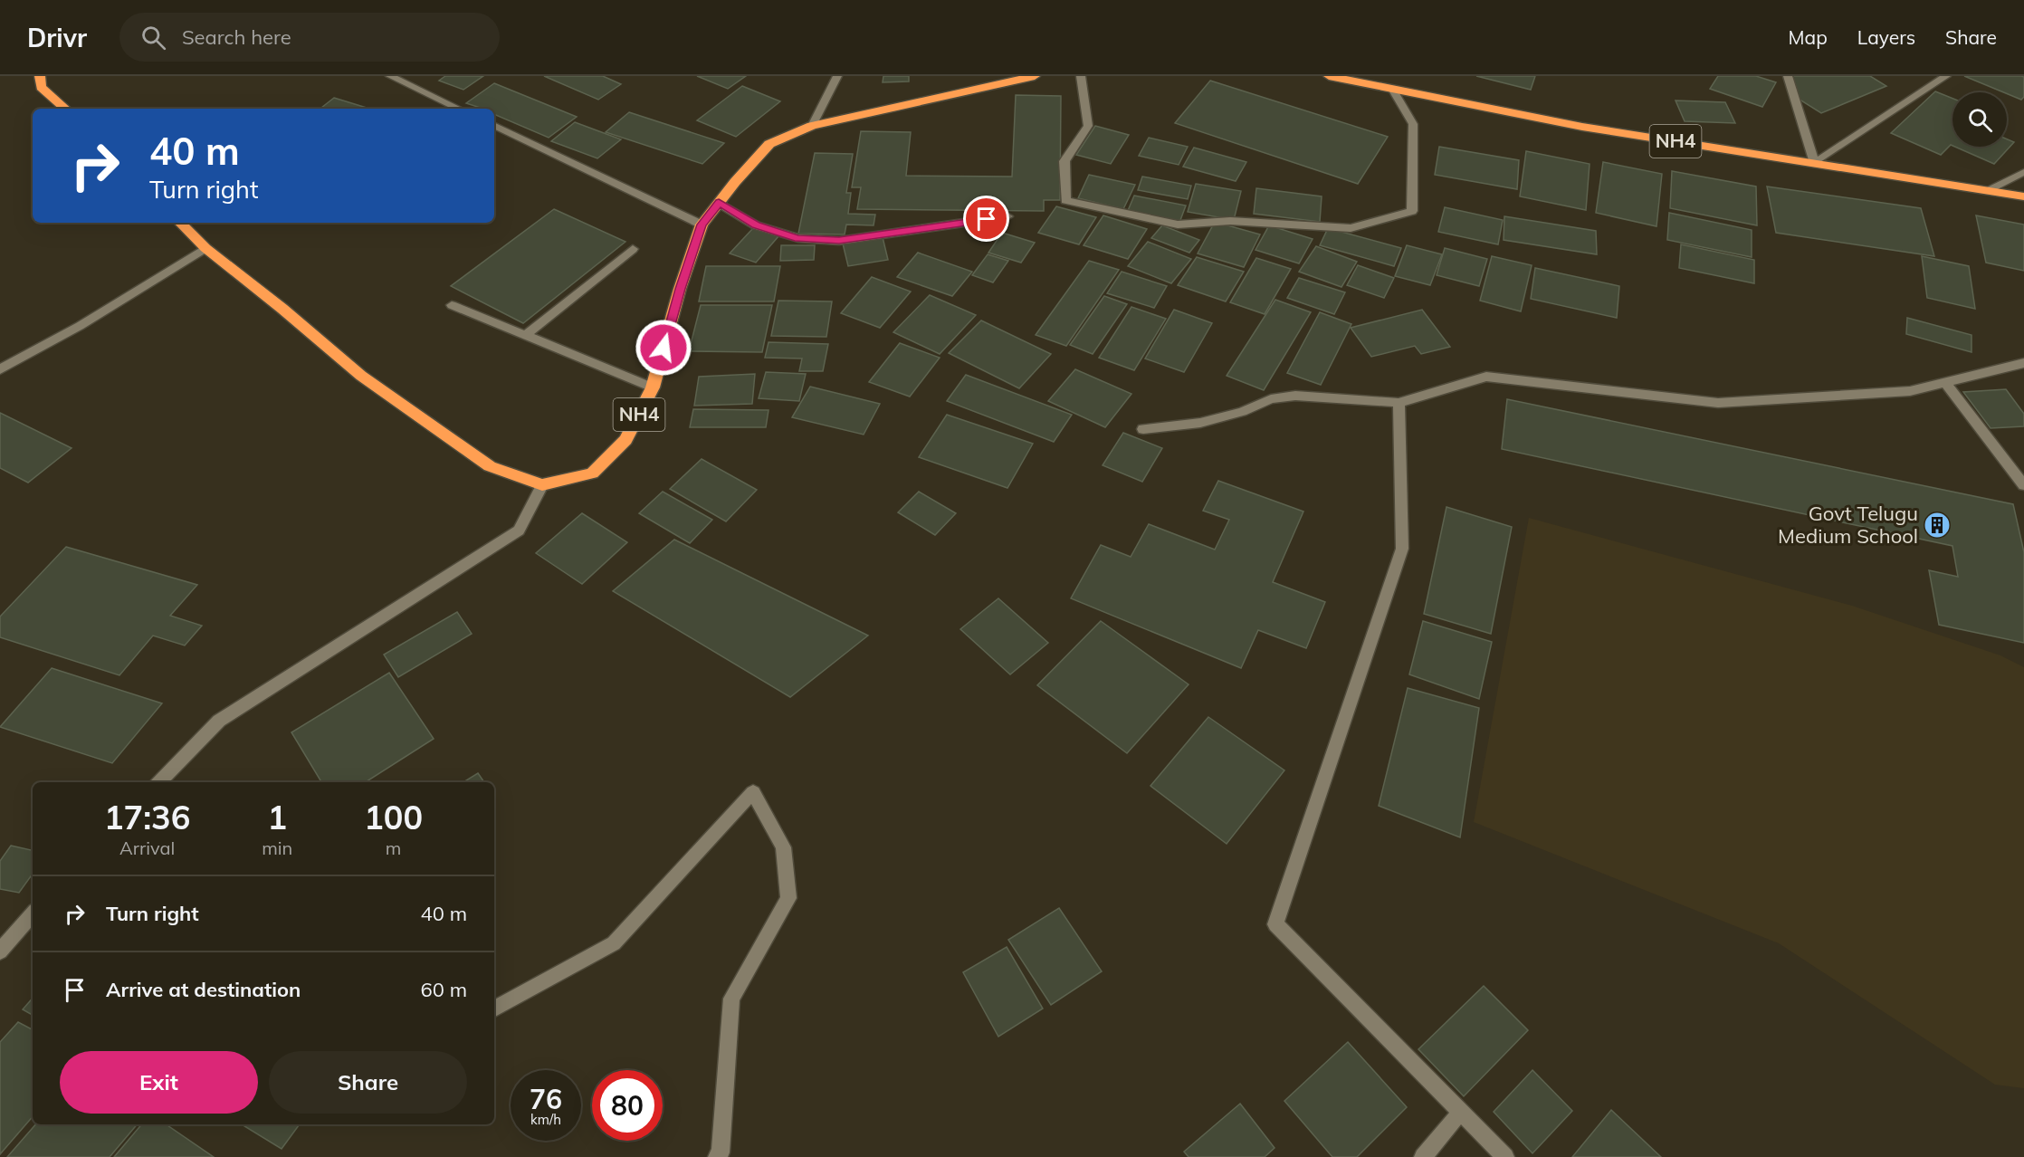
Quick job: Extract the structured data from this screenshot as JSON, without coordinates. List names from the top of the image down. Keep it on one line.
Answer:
{"streets":{"highway":["NH4"]},"places":{"building":["Govt Telugu Medium School"]},"page":{"header":"Drivr","search":"Search here","nav":["Map","Layers","Share"],"turn":["40 m","Turn right"],"eta":["17:36","Arrival","1","min","100","m"],"list":[{"name":"Turn right","value":"40 m"},{"name":"Arrive at destination","value":"60 m"}],"buttons":["Exit","Share"],"speed":"76 km/h","limit":"80"}}
